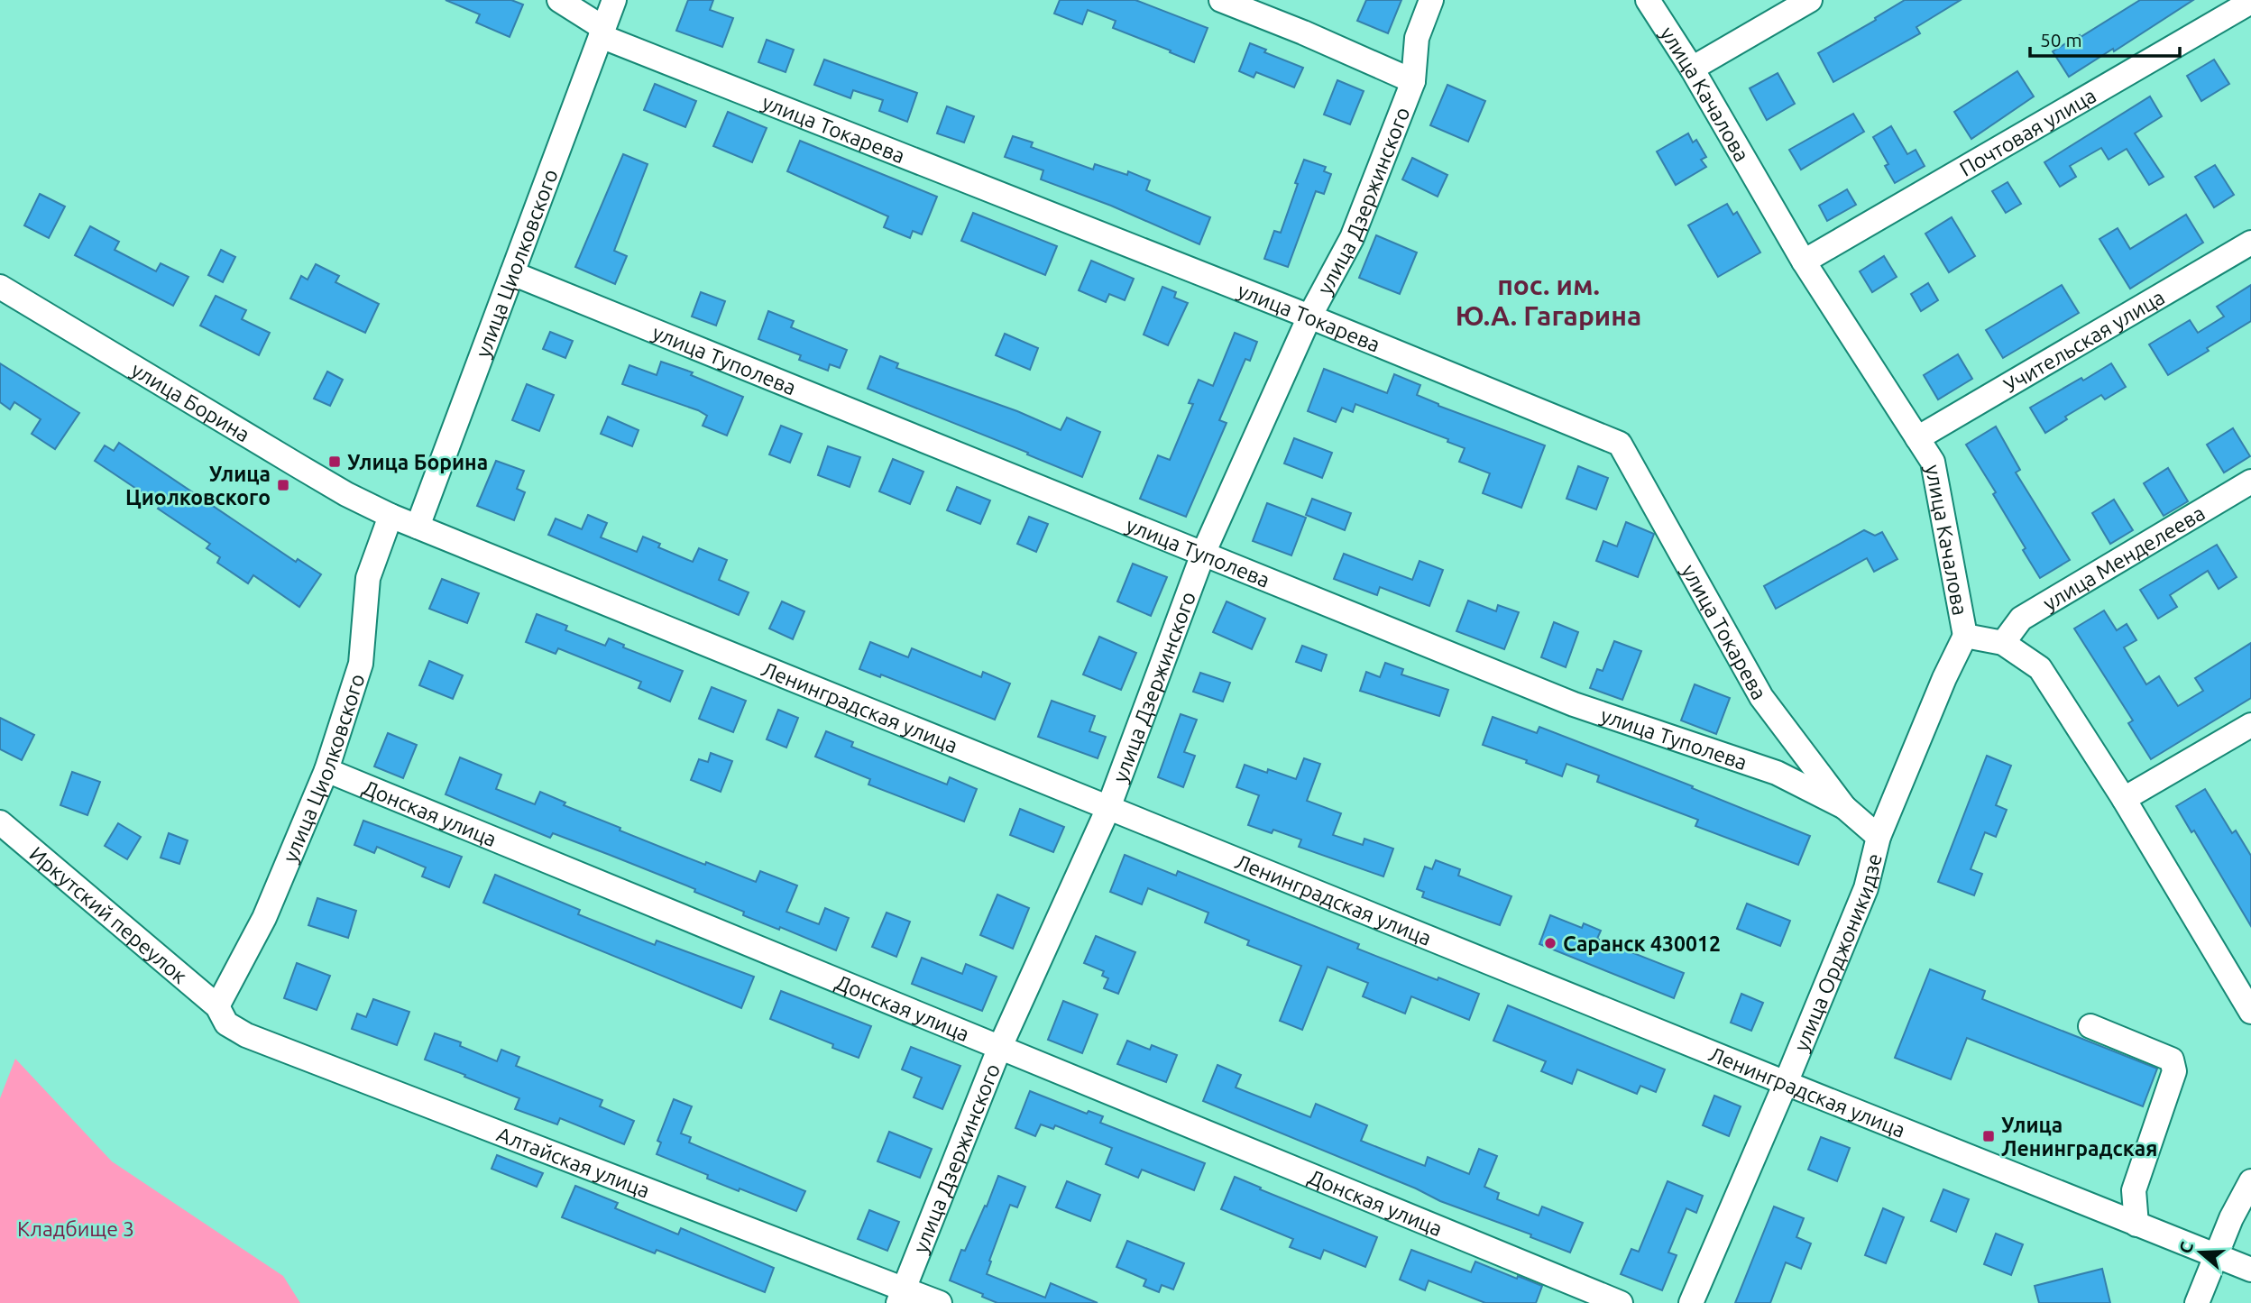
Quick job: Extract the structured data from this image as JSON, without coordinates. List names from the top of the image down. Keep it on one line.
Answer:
{"streets":{"street":["улица Качалова","улица Токарева","Почтовая улица","улица Дзержинского","улица Циолковского","Учительская улица","улица Туполева","улица Борина","улица Менделеева","Ленинградская улица","Донская улица","Иркутский переулок","улица Орджоникидзе","Алтайская улица"]},"crossings":[["улица Качалова","Почтовая улица"],["улица Качалова","Учительская улица"],["улица Качалова","улица Менделеева"],["улица Качалова","улица Орджоникидзе"],["улица Токарева","улица Дзержинского"],["улица Токарева","улица Циолковского"],["улица Токарева","улица Туполева"],["улица Дзержинского","улица Туполева"],["улица Дзержинского","Ленинградская улица"],["улица Дзержинского","Донская улица"],["улица Дзержинского","Алтайская улица"],["улица Циолковского","улица Туполева"],["улица Циолковского","улица Борина"],["улица Циолковского","Ленинградская улица"],["улица Циолковского","Донская улица"],["улица Циолковского","Иркутский переулок"],["улица Циолковского","Алтайская улица"],["улица Туполева","улица Орджоникидзе"],["улица Борина","Ленинградская улица"],["Ленинградская улица","улица Орджоникидзе"],["Иркутский переулок","Алтайская улица"]],"districts":["пос. им. Ю.А. Гагарина"],"parks":["Кладбище 3"],"places":{"transit":["Улица Борина","Улица Циолковского","Улица Ленинградская"],"other":["Саранск 430012"]},"scale_bar":"50 m","north":"left"}
